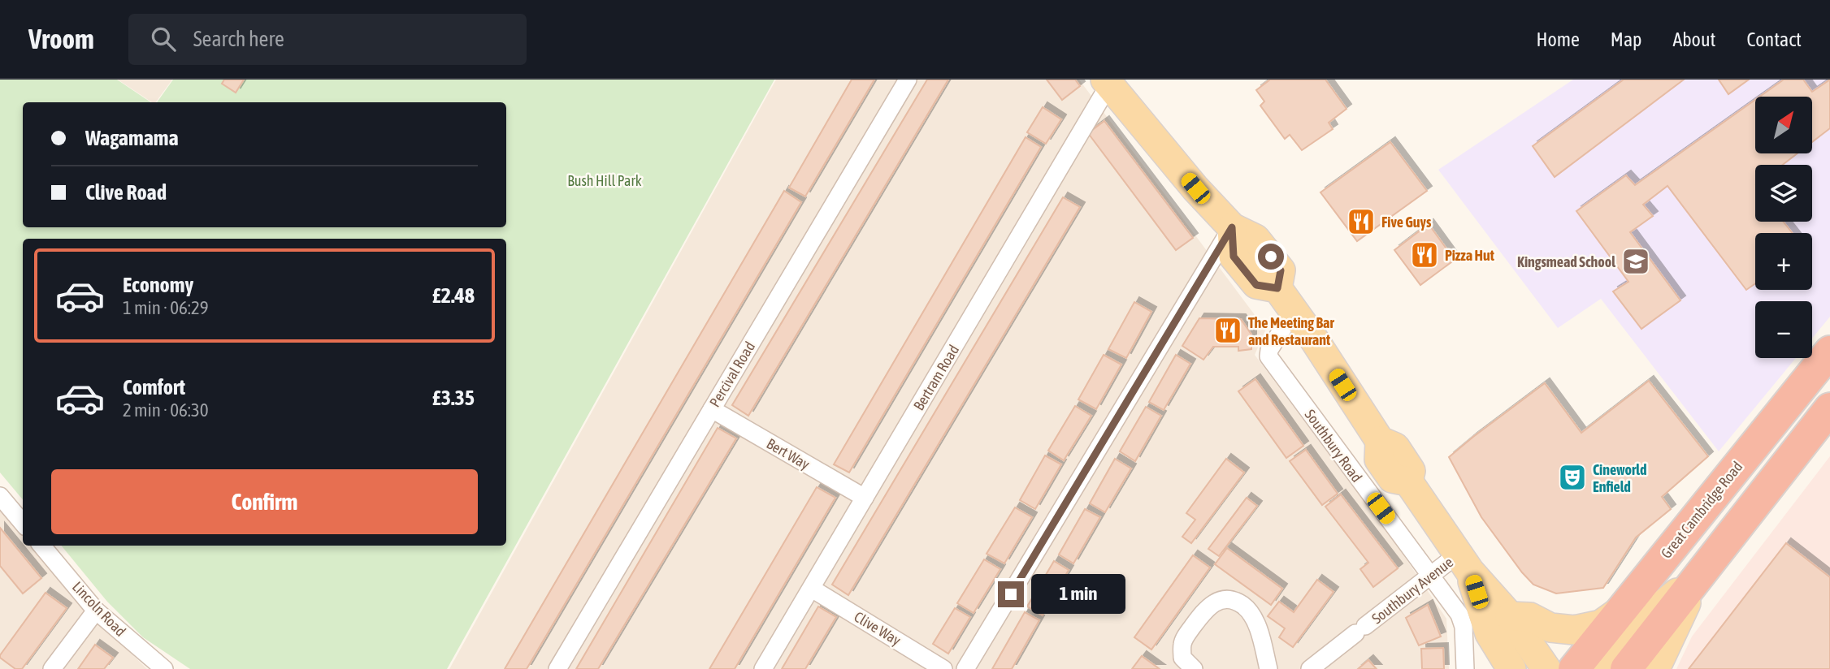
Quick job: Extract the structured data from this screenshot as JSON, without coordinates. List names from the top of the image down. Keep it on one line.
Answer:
{"streets":{"highway":["Great Cambridge Road"],"street":["Percival Road","Bertram Road","Southbury Road","Bert Way","Southbury Avenue","Lincoln Road","Clive Way"]},"crossings":[["Percival Road","Bert Way"],["Bertram Road","Bert Way"],["Bertram Road","Clive Way"],["Southbury Road","Southbury Avenue"]],"parks":["Bush Hill Park"],"places":{"restaurant":["Five Guys","Pizza Hut","The Meeting Bar and Restaurant"],"school or university":["Kingsmead School"],"theatre":["Cineworld Enfield"]},"north":"top right","page":{"header":"Vroom","search":"Search here","nav":["Home","Map","About","Contact"],"map_buttons":["+","−"],"banner":["Wagamama","Clive Road"],"list":[{"name":"Economy","note":"1 min · 06:29","value":"£2.48"},{"name":"Comfort","note":"2 min · 06:30","value":"£3.35"}],"buttons":"Confirm","bubble":"1 min"}}
